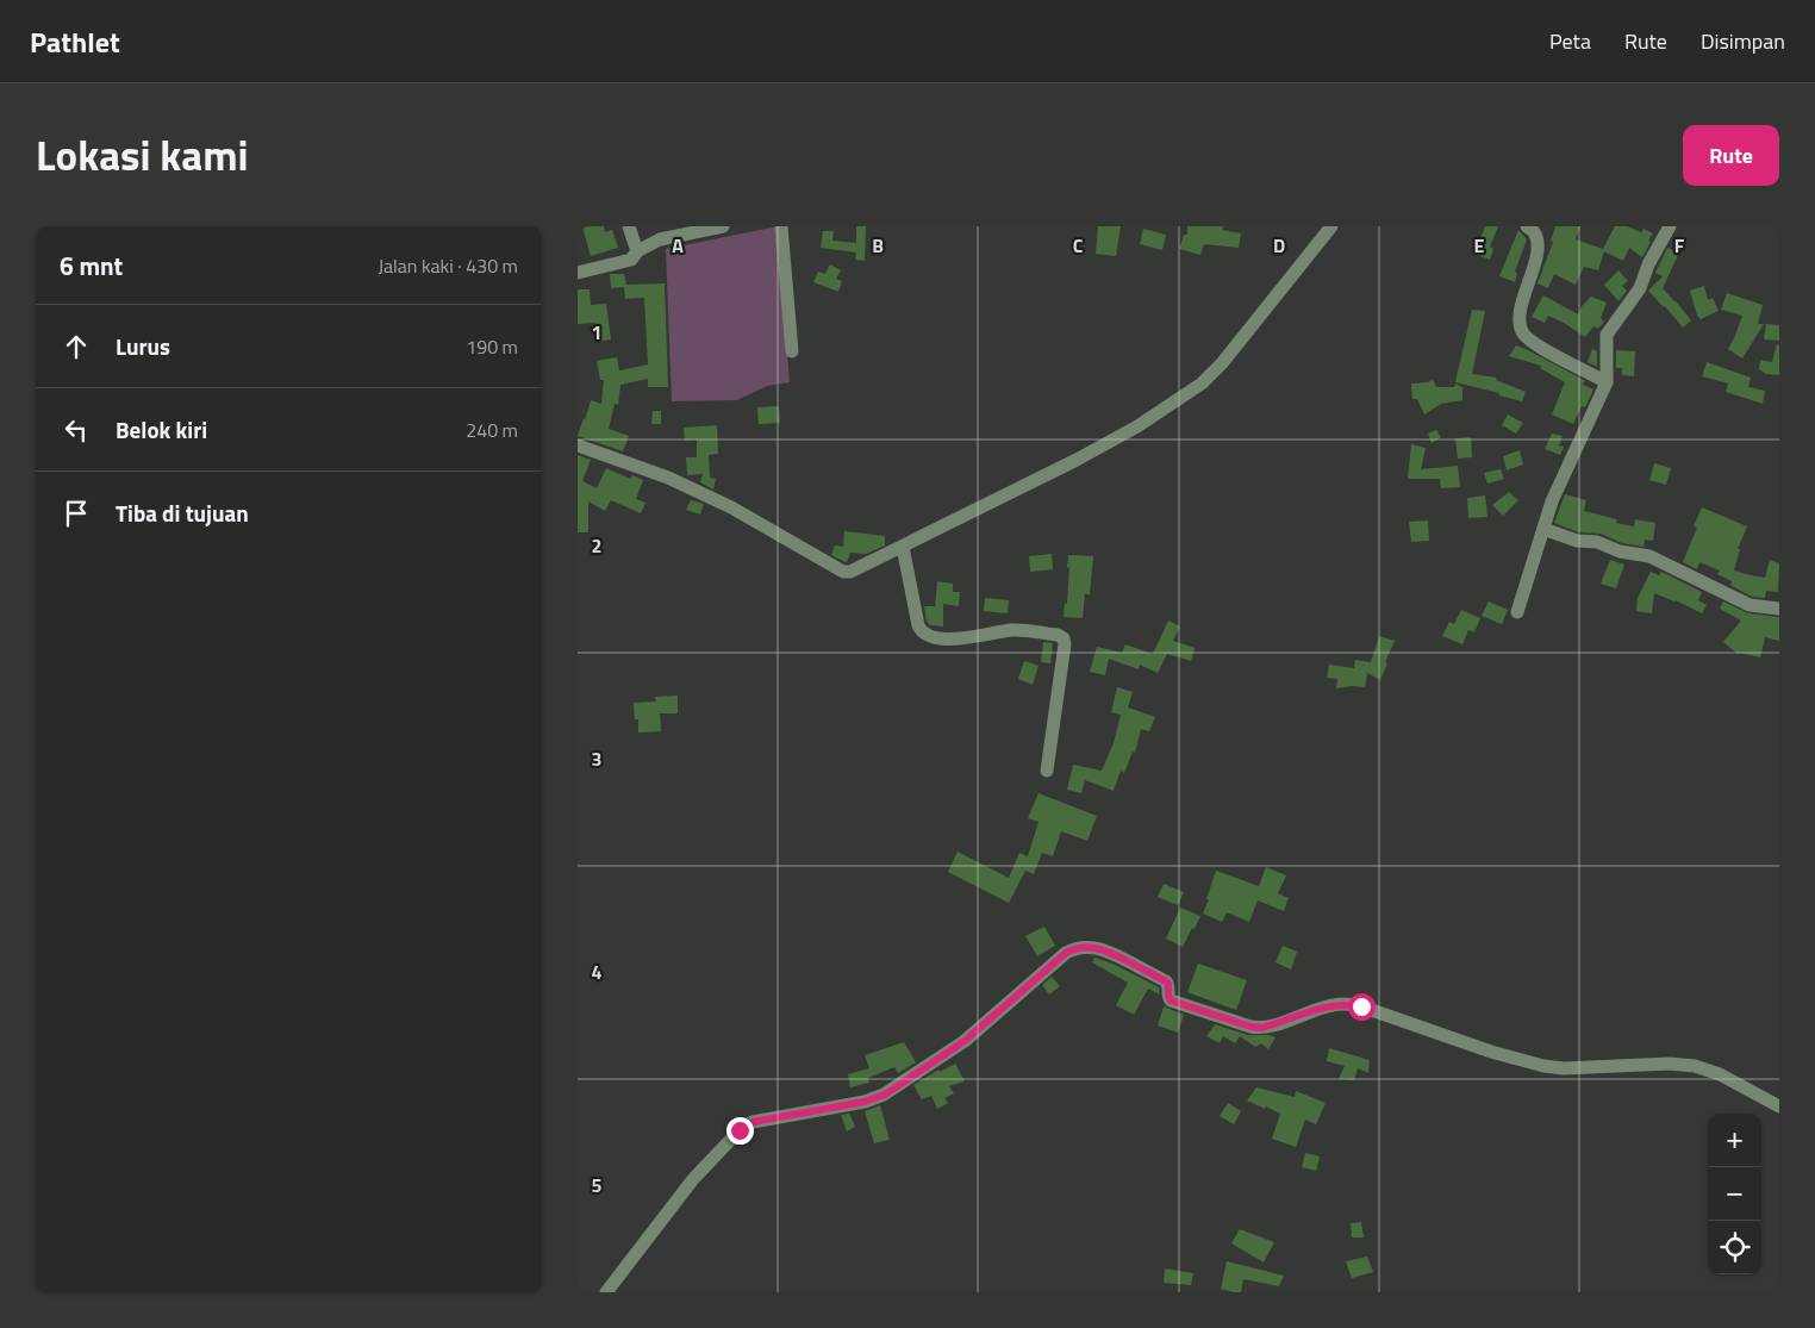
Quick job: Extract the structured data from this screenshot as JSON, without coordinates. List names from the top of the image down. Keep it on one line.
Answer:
{"page":{"header":"Pathlet","nav":["Peta","Rute","Disimpan"],"title":"Lokasi kami","buttons":"Rute","heading":["6 mnt","Jalan kaki · 430 m"],"list":[["Lurus","190 m"],["Belok kiri","240 m"],"Tiba di tujuan"],"map_buttons":["+","−"]},"grid":{"columns":["A","B","C","D","E","F"],"rows":["1","2","3","4","5"]}}
